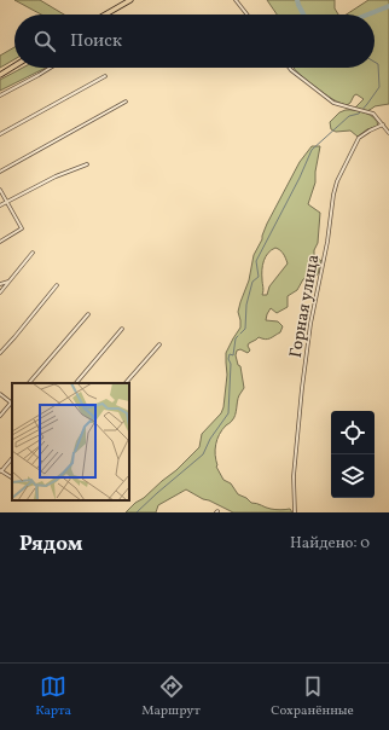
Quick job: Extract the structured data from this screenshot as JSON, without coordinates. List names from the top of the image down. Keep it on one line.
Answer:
{"streets":{"street":["Горная улица"]},"page":{"search":"Поиск","heading":["Рядом","Найдено: 0"],"nav":["Карта","Маршрут","Сохранённые"]}}
